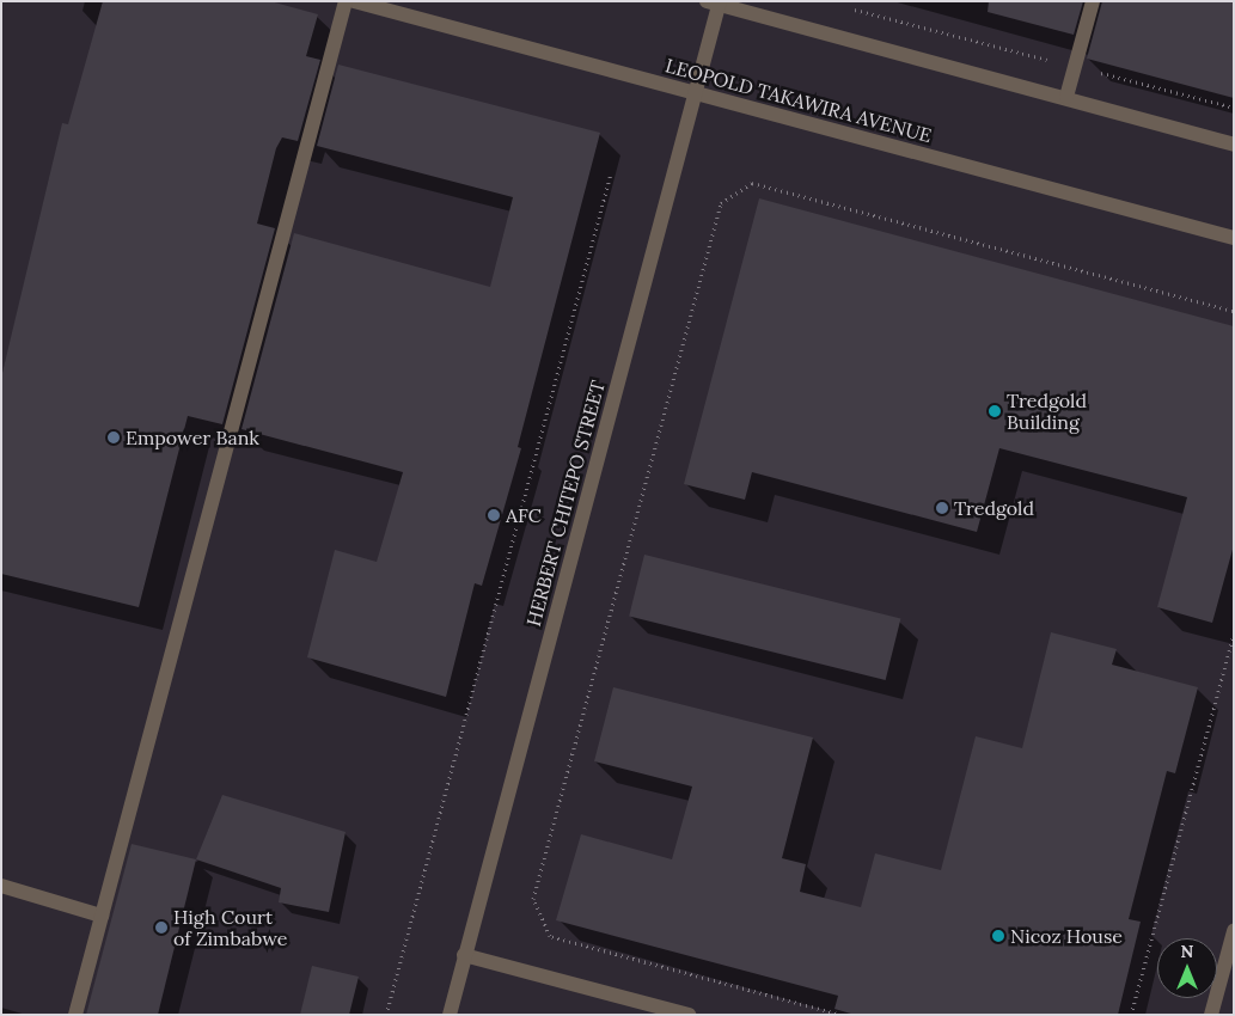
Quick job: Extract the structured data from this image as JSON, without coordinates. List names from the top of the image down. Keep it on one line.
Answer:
{"streets":{"street":["LEOPOLD TAKAWIRA AVENUE","HERBERT CHITEPO STREET"]},"crossings":[["LEOPOLD TAKAWIRA AVENUE","HERBERT CHITEPO STREET"]],"places":["Tredgold Building","Empower Bank","Tredgold","AFC","High Court of Zimbabwe","Nicoz House"],"north":"top"}
